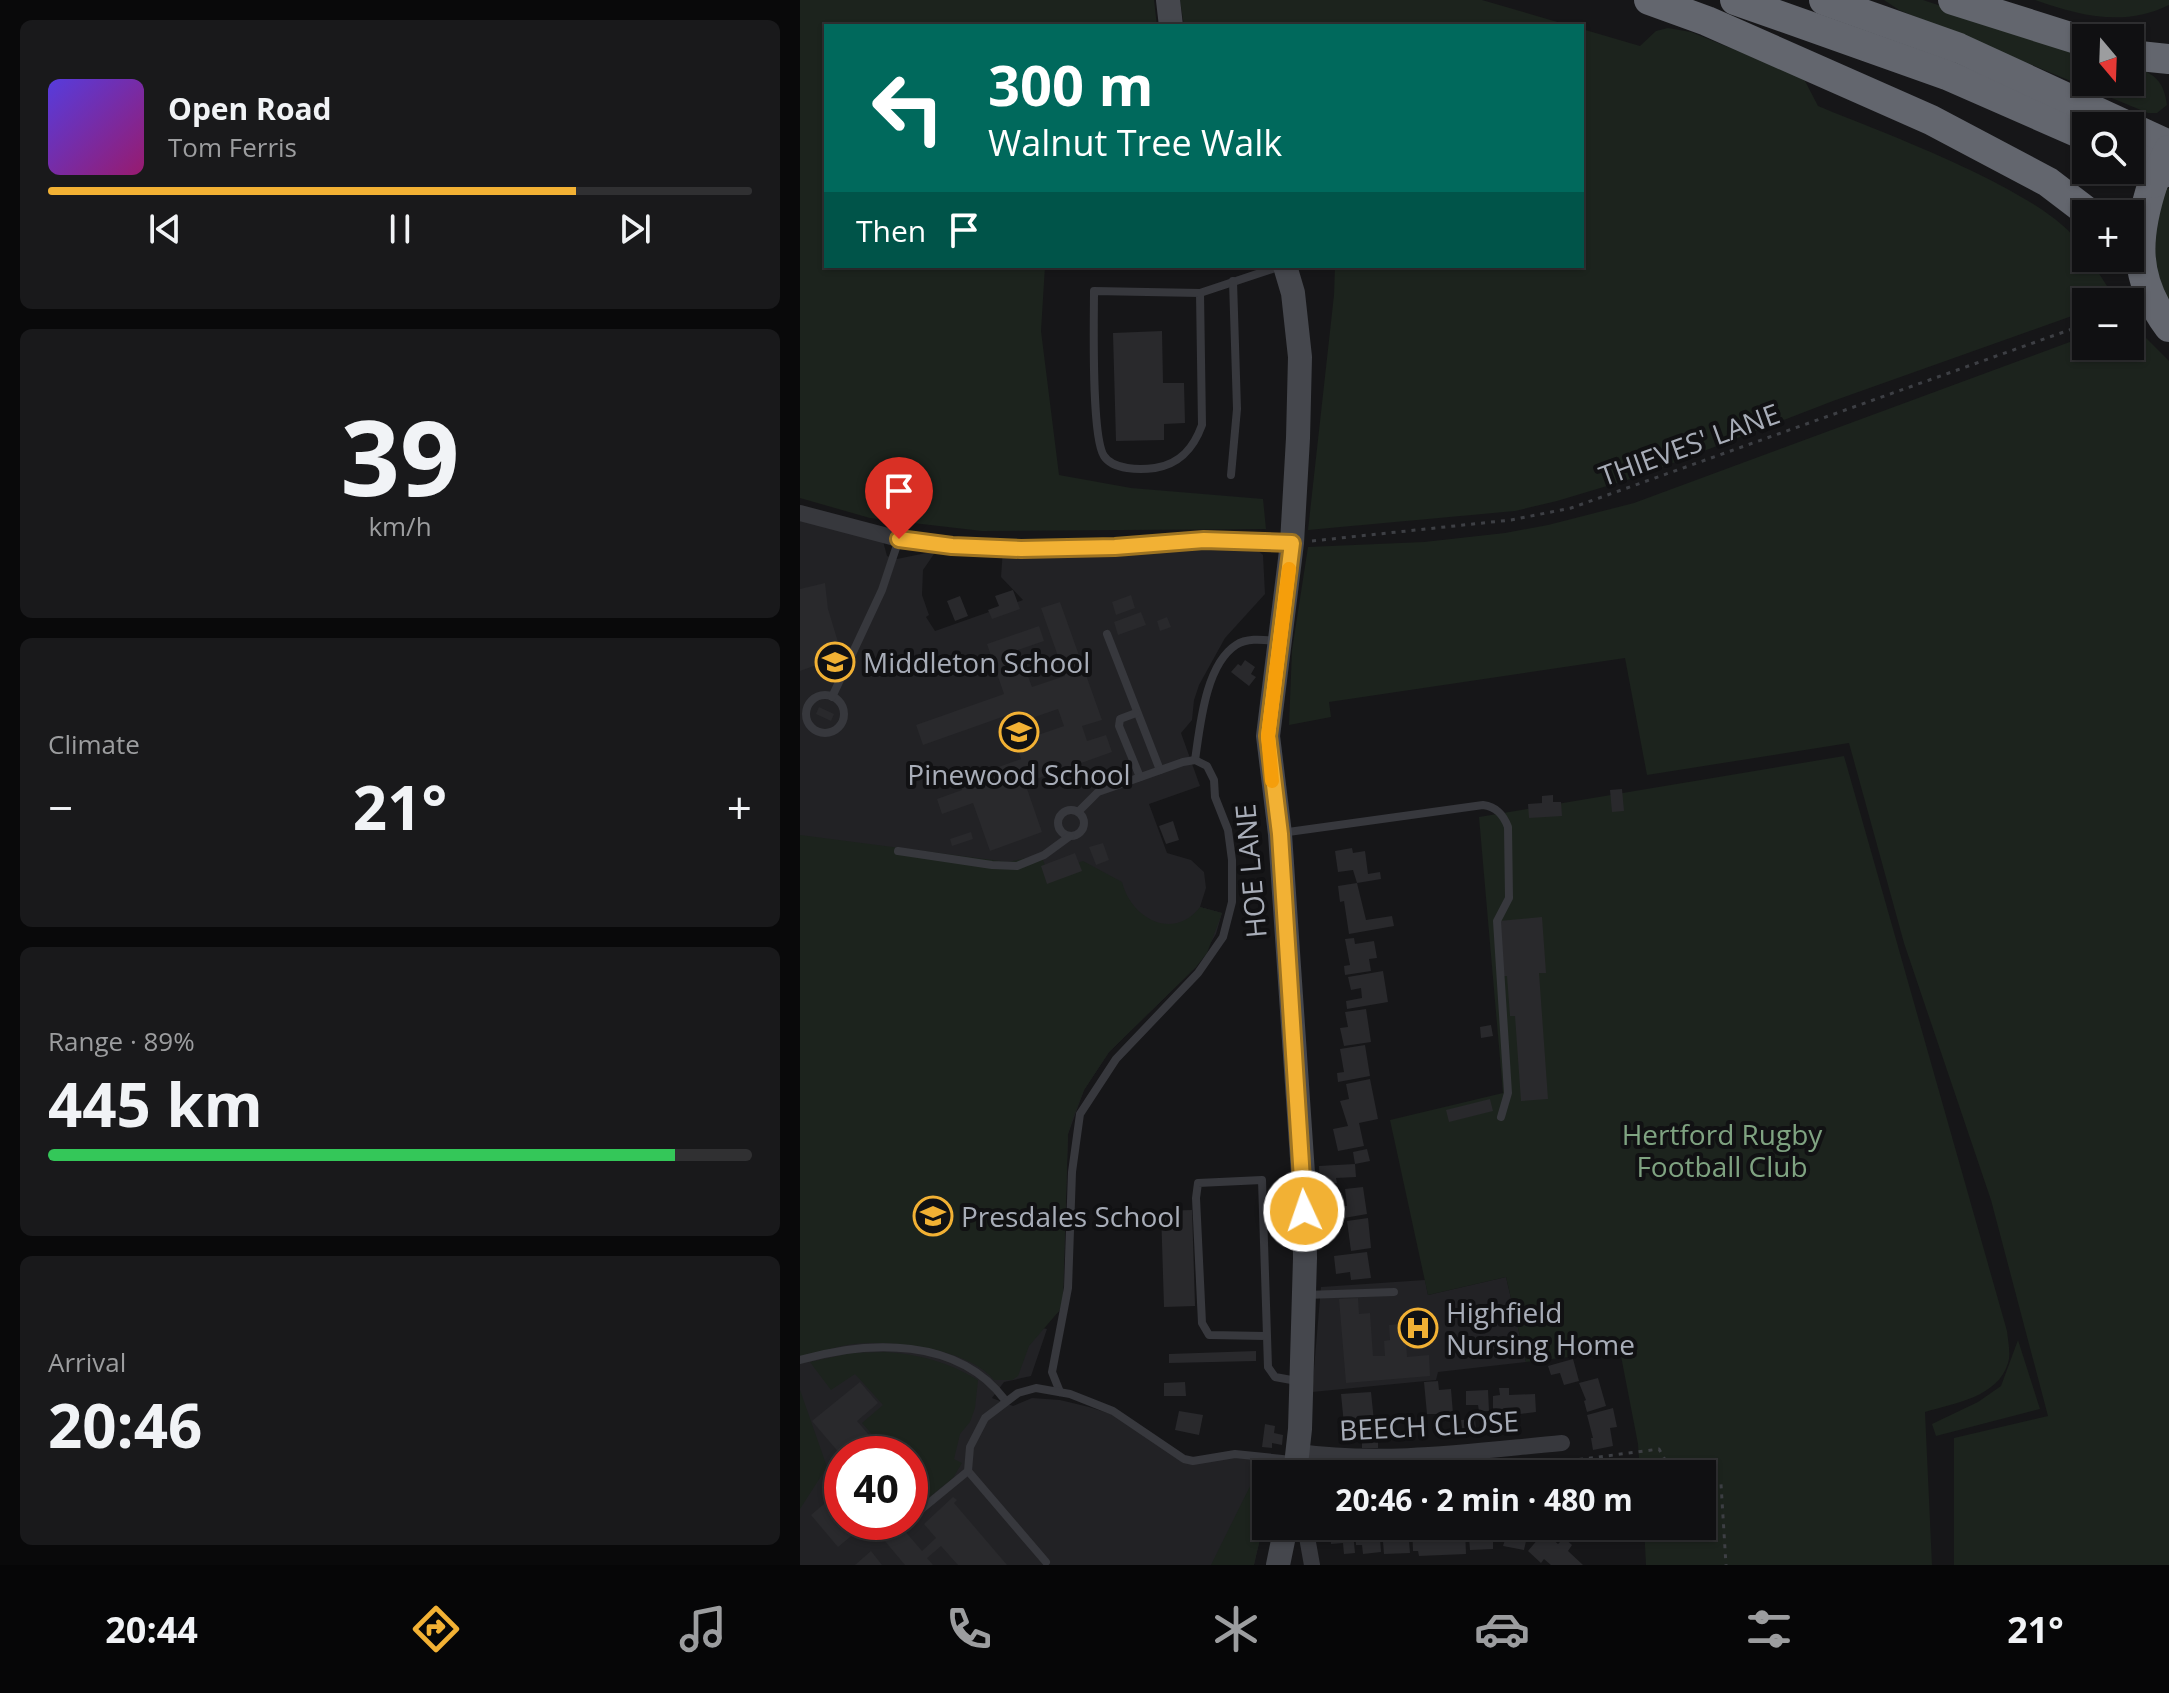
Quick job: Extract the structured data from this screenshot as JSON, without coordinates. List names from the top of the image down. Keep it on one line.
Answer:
{"streets":{"street":["HOE LANE","BEECH CLOSE"],"path":["THIEVES' LANE"]},"crossings":[["THIEVES' LANE","HOE LANE"]],"parks":["Hertford Rugby Football Club"],"places":{"school or university":["Middleton School","Pinewood School","Presdales School"],"hospital":["Highfield Nursing Home"]},"north":"bottom","page":{"map_buttons":["+","−"],"turn":["300 m","Walnut Tree Walk"],"song":["Open Road","Tom Ferris"],"then":"Then","tile":[["39","km/h"],"Climate",["Range · 89%","445 km"],["Arrival","20:46"]],"heat":["−","21°","+"],"limit":"40","trip":"20:46 · 2 min · 480 m","tabs":["20:44","21°"]}}
